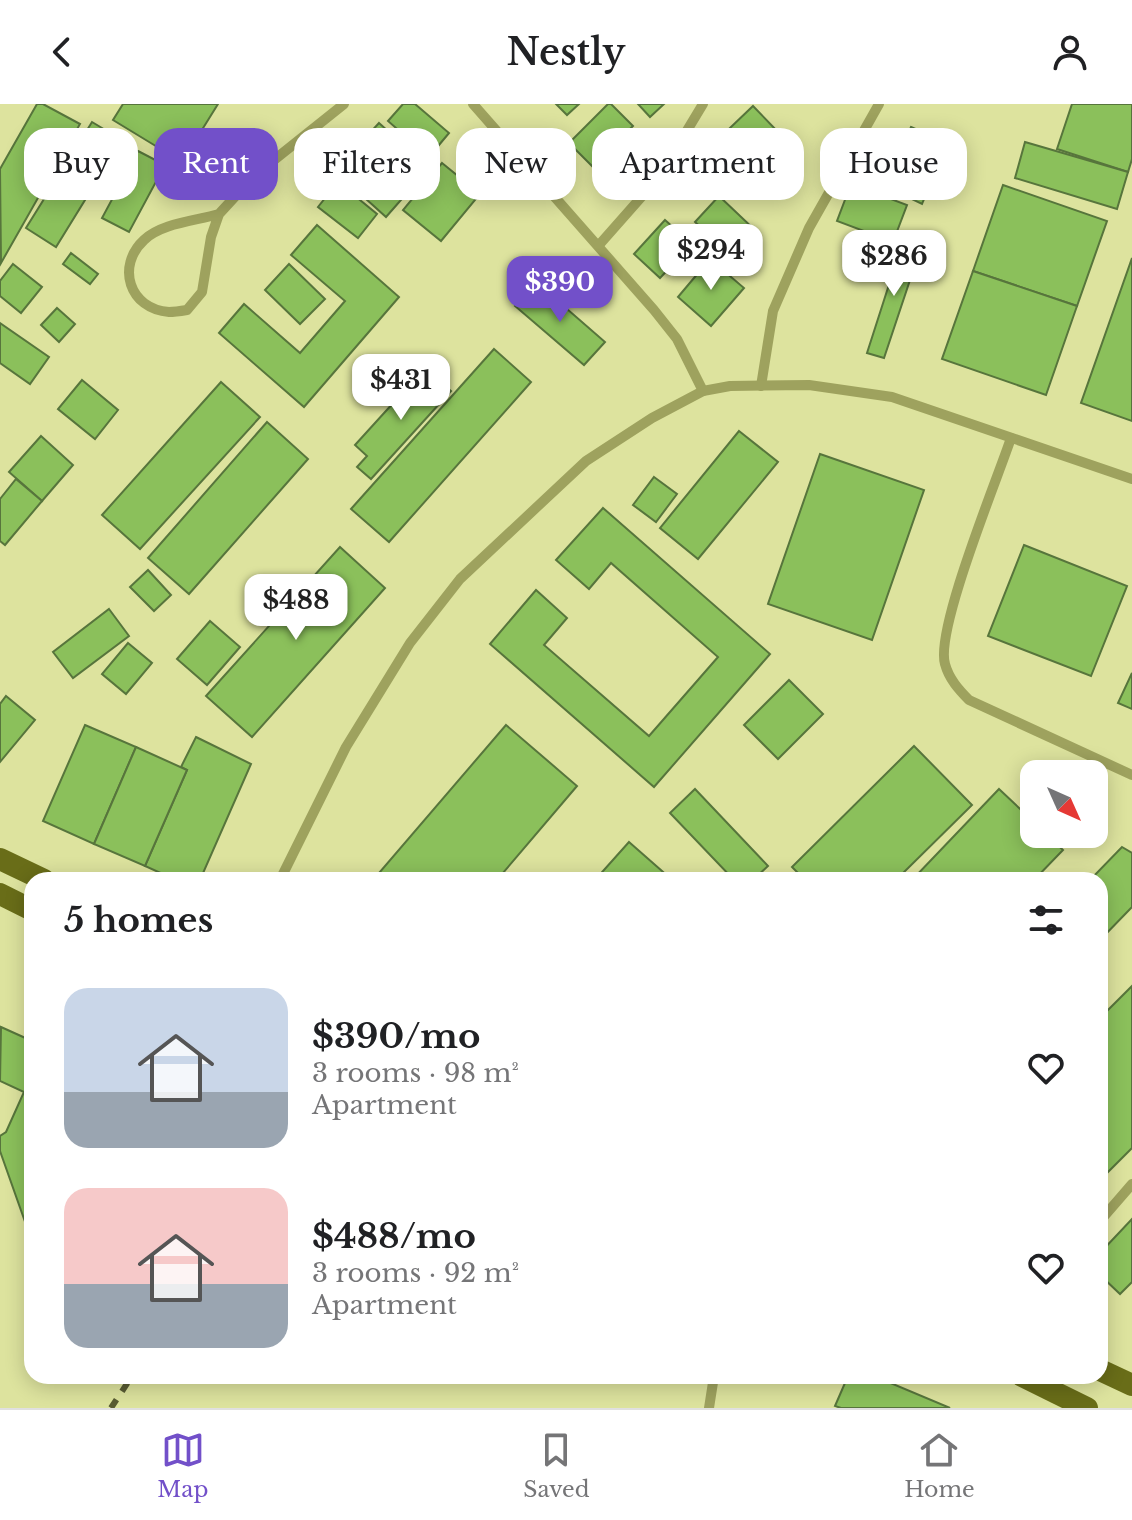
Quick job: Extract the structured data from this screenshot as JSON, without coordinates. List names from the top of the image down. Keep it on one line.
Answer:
{"north":"bottom right","page":{"header":"Nestly","chip":["Buy","Rent","Filters","New","Apartment","House"],"price":["$294","$286","$390","$431","$488"],"heading":"5 homes","list":[{"name":"$390/mo","note":"3 rooms · 98 m² · Apartment"},{"name":"$488/mo","note":"3 rooms · 92 m² · Apartment"}],"tabs":["Map","Saved","Home"]}}
